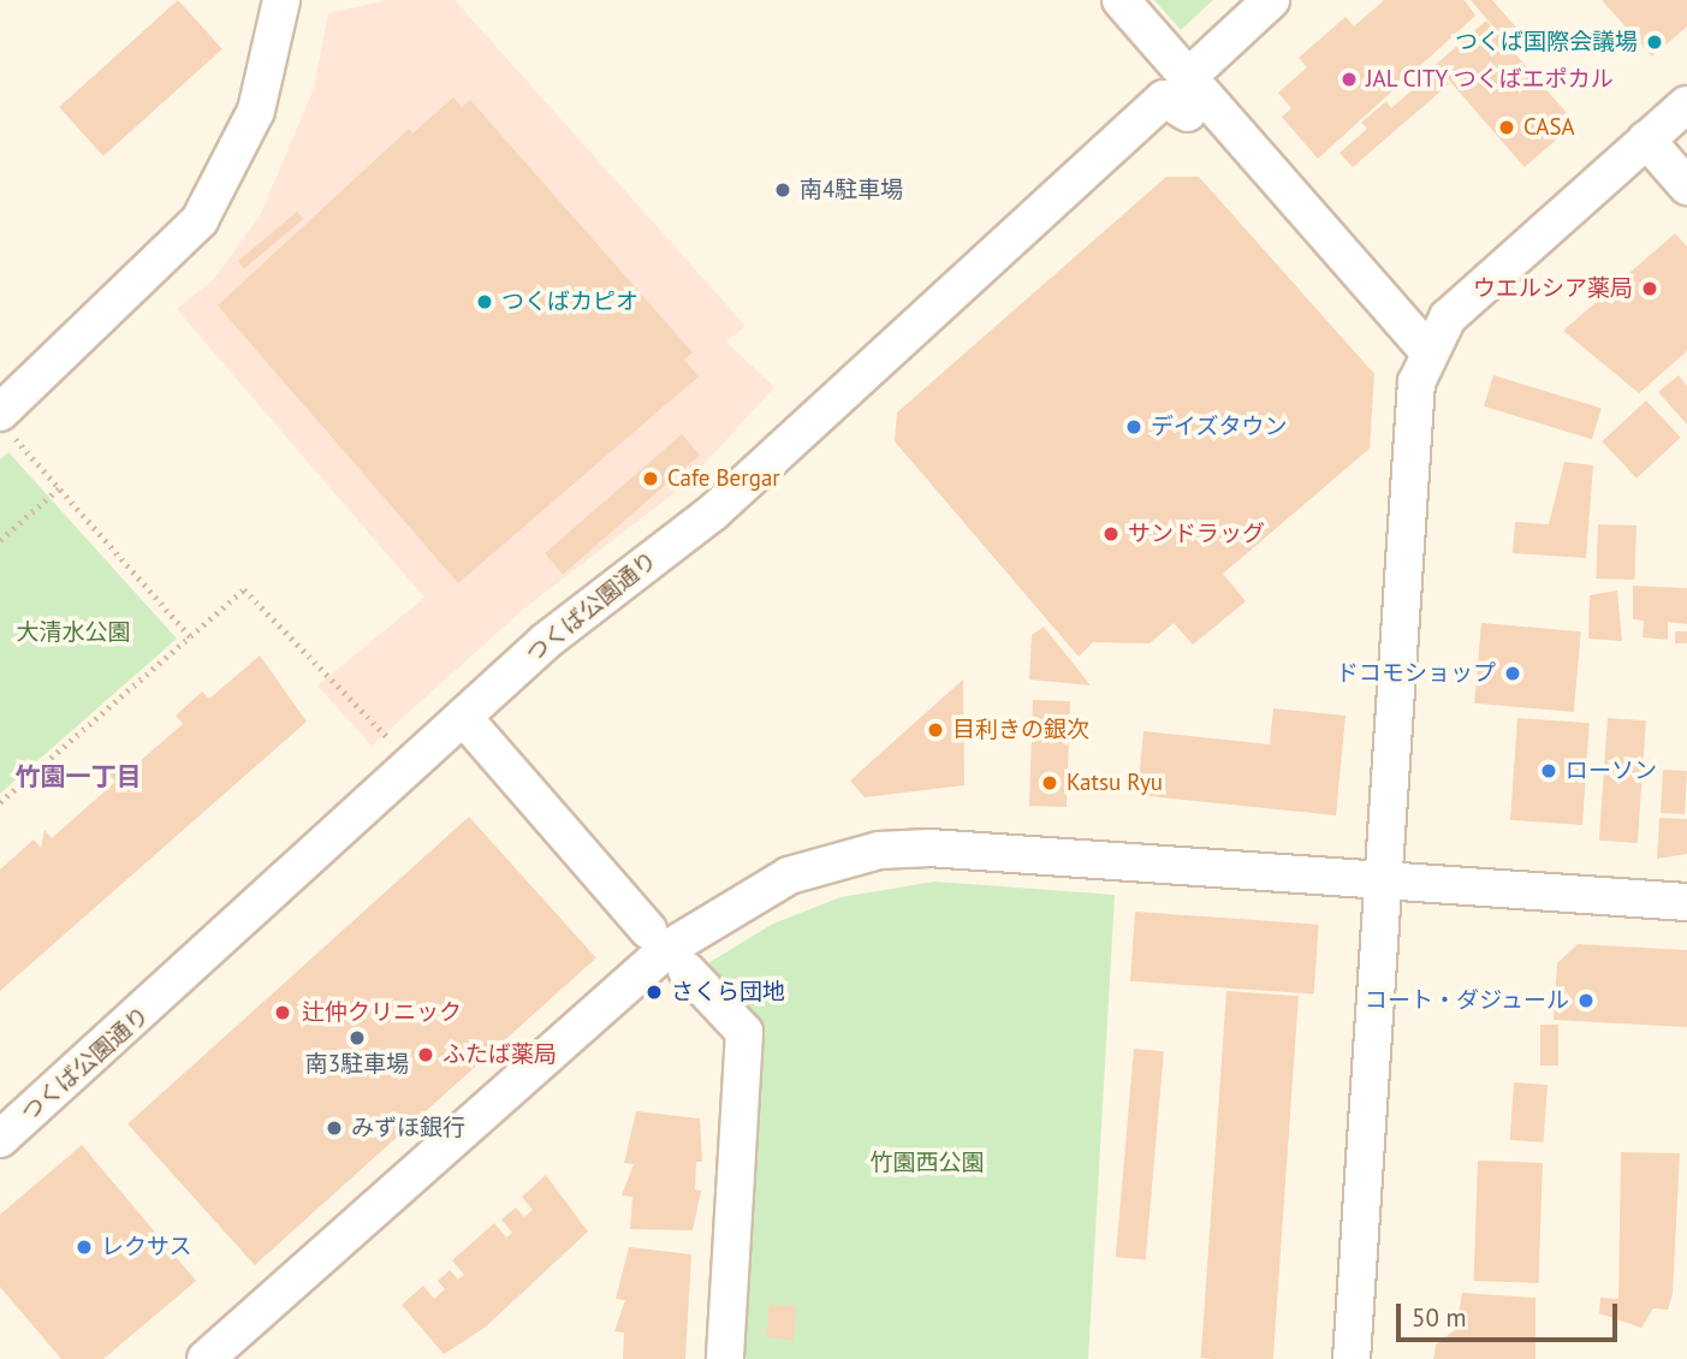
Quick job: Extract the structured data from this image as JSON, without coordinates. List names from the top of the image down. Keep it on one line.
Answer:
{"streets":{"street":["つくば公園通り"]},"districts":["竹園一丁目"],"parks":["大清水公園","竹園西公園"],"places":["つくば国際会議場","JAL CITY つくばエポカル","CASA","南4駐車場","ウエルシア薬局","つくばカピオ","デイズタウン","Cafe Bergar","サンドラッグ","ドコモショップ","目利きの銀次","ローソン","Katsu Ryu","さくら団地","コート・ダジュール","辻仲クリニック","南3駐車場","ふたば薬局","みずほ銀行","レクサス"],"scale_bar":"50 m"}
